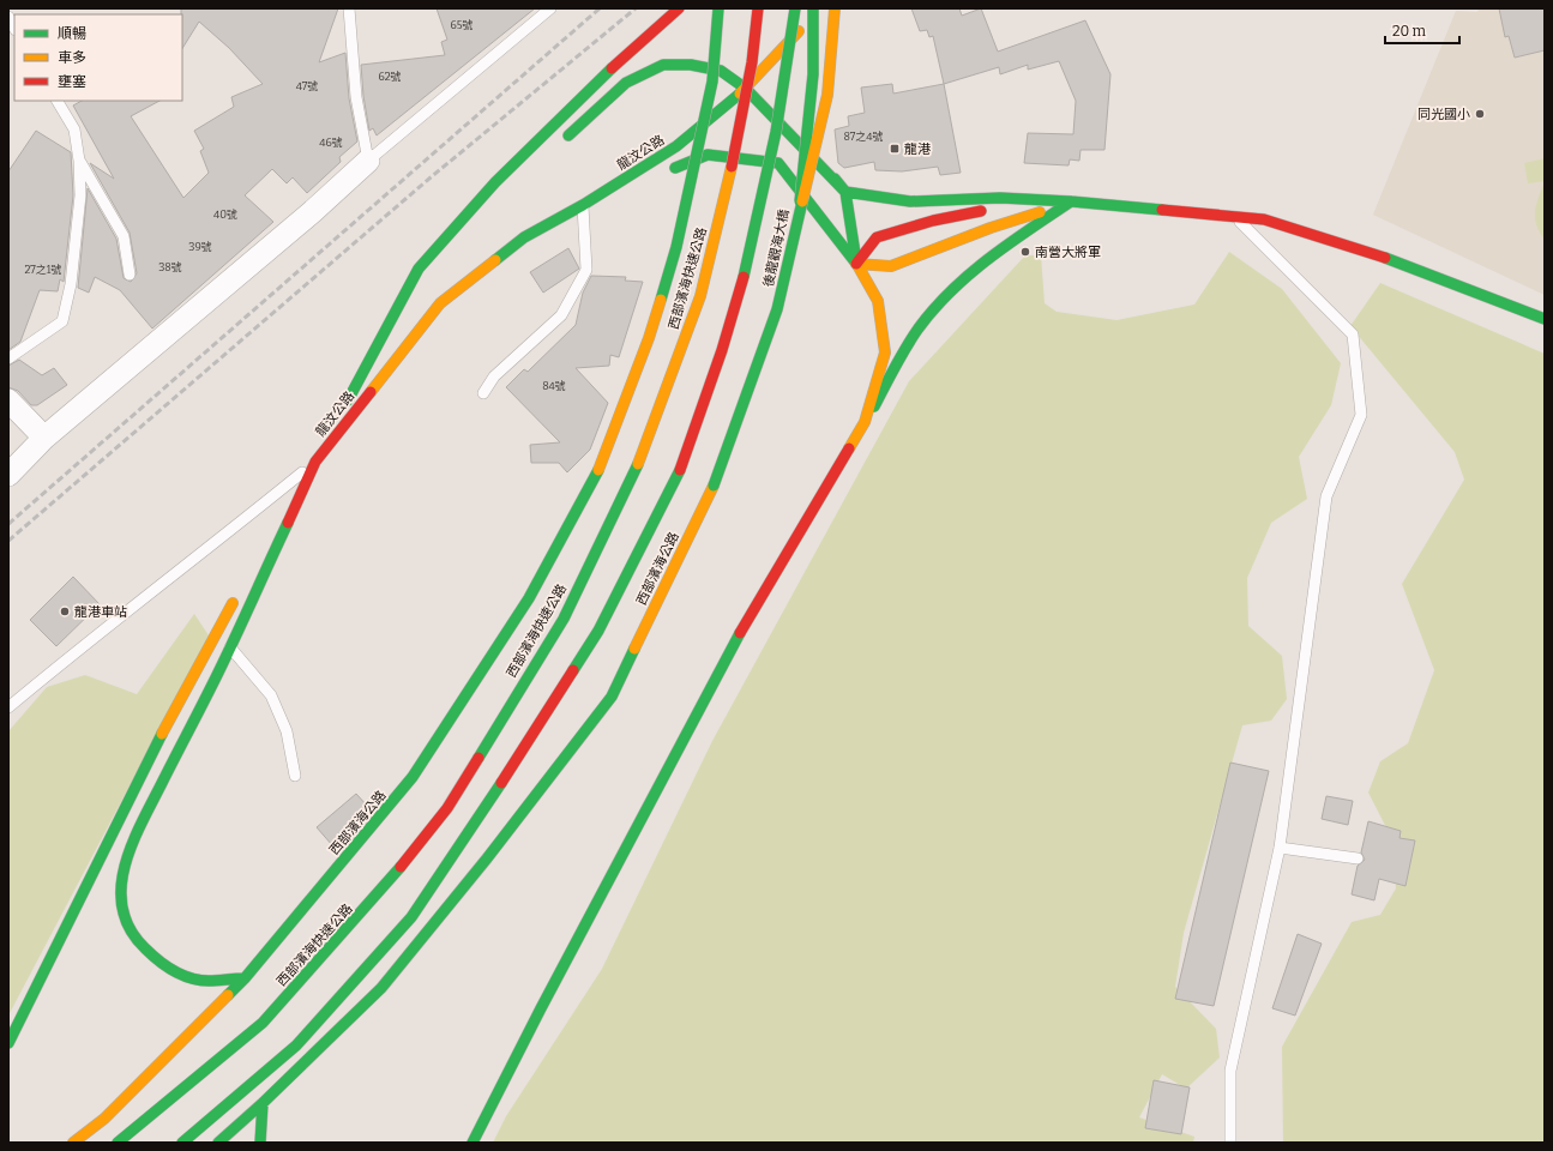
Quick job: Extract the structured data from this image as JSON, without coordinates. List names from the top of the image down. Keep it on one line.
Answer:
{"streets":{"main road":["龍汶公路","後龍觀海大橋","西部濱海快速公路","西部濱海公路"]},"crossings":[["後龍觀海大橋","西部濱海公路"]],"places":{"other":["同光國小","南營大將軍","龍港車站"],"transit":["龍港"]},"house_numbers":["65號","62號","47號","87之4號","46號","40號","39號","38號","27之1號","84號"],"legend":["順暢","車多","壅塞"],"scale_bar":"20 m"}
